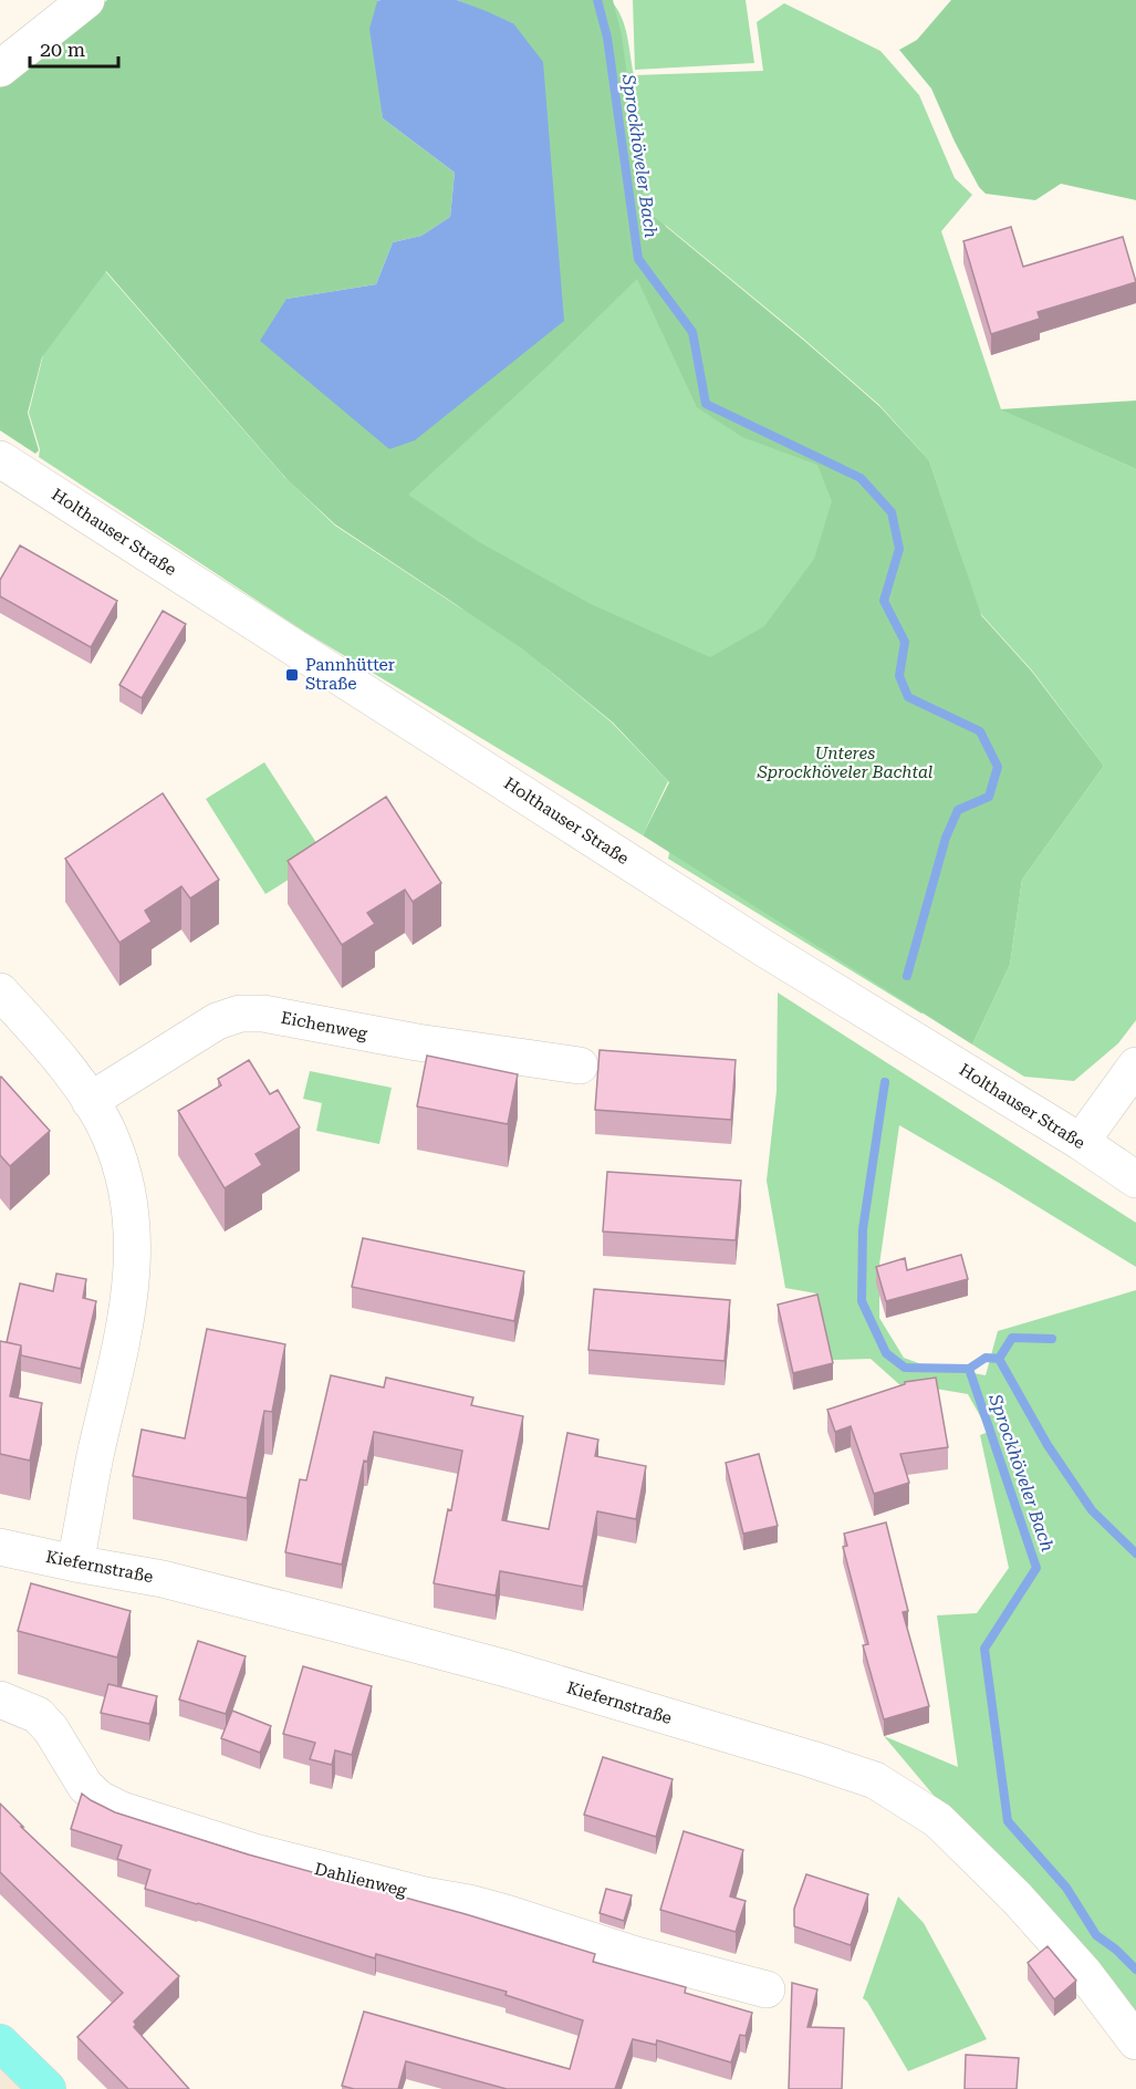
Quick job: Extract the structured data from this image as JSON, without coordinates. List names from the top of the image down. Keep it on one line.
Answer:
{"streets":{"street":["Holthauser Straße","Eichenweg","Kiefernstraße","Dahlienweg"]},"water":["Sprockhöveler Bach"],"parks":["Unteres Sprockhöveler Bachtal"],"places":{"transit":["Pannhütter Straße"]},"scale_bar":"20 m"}
